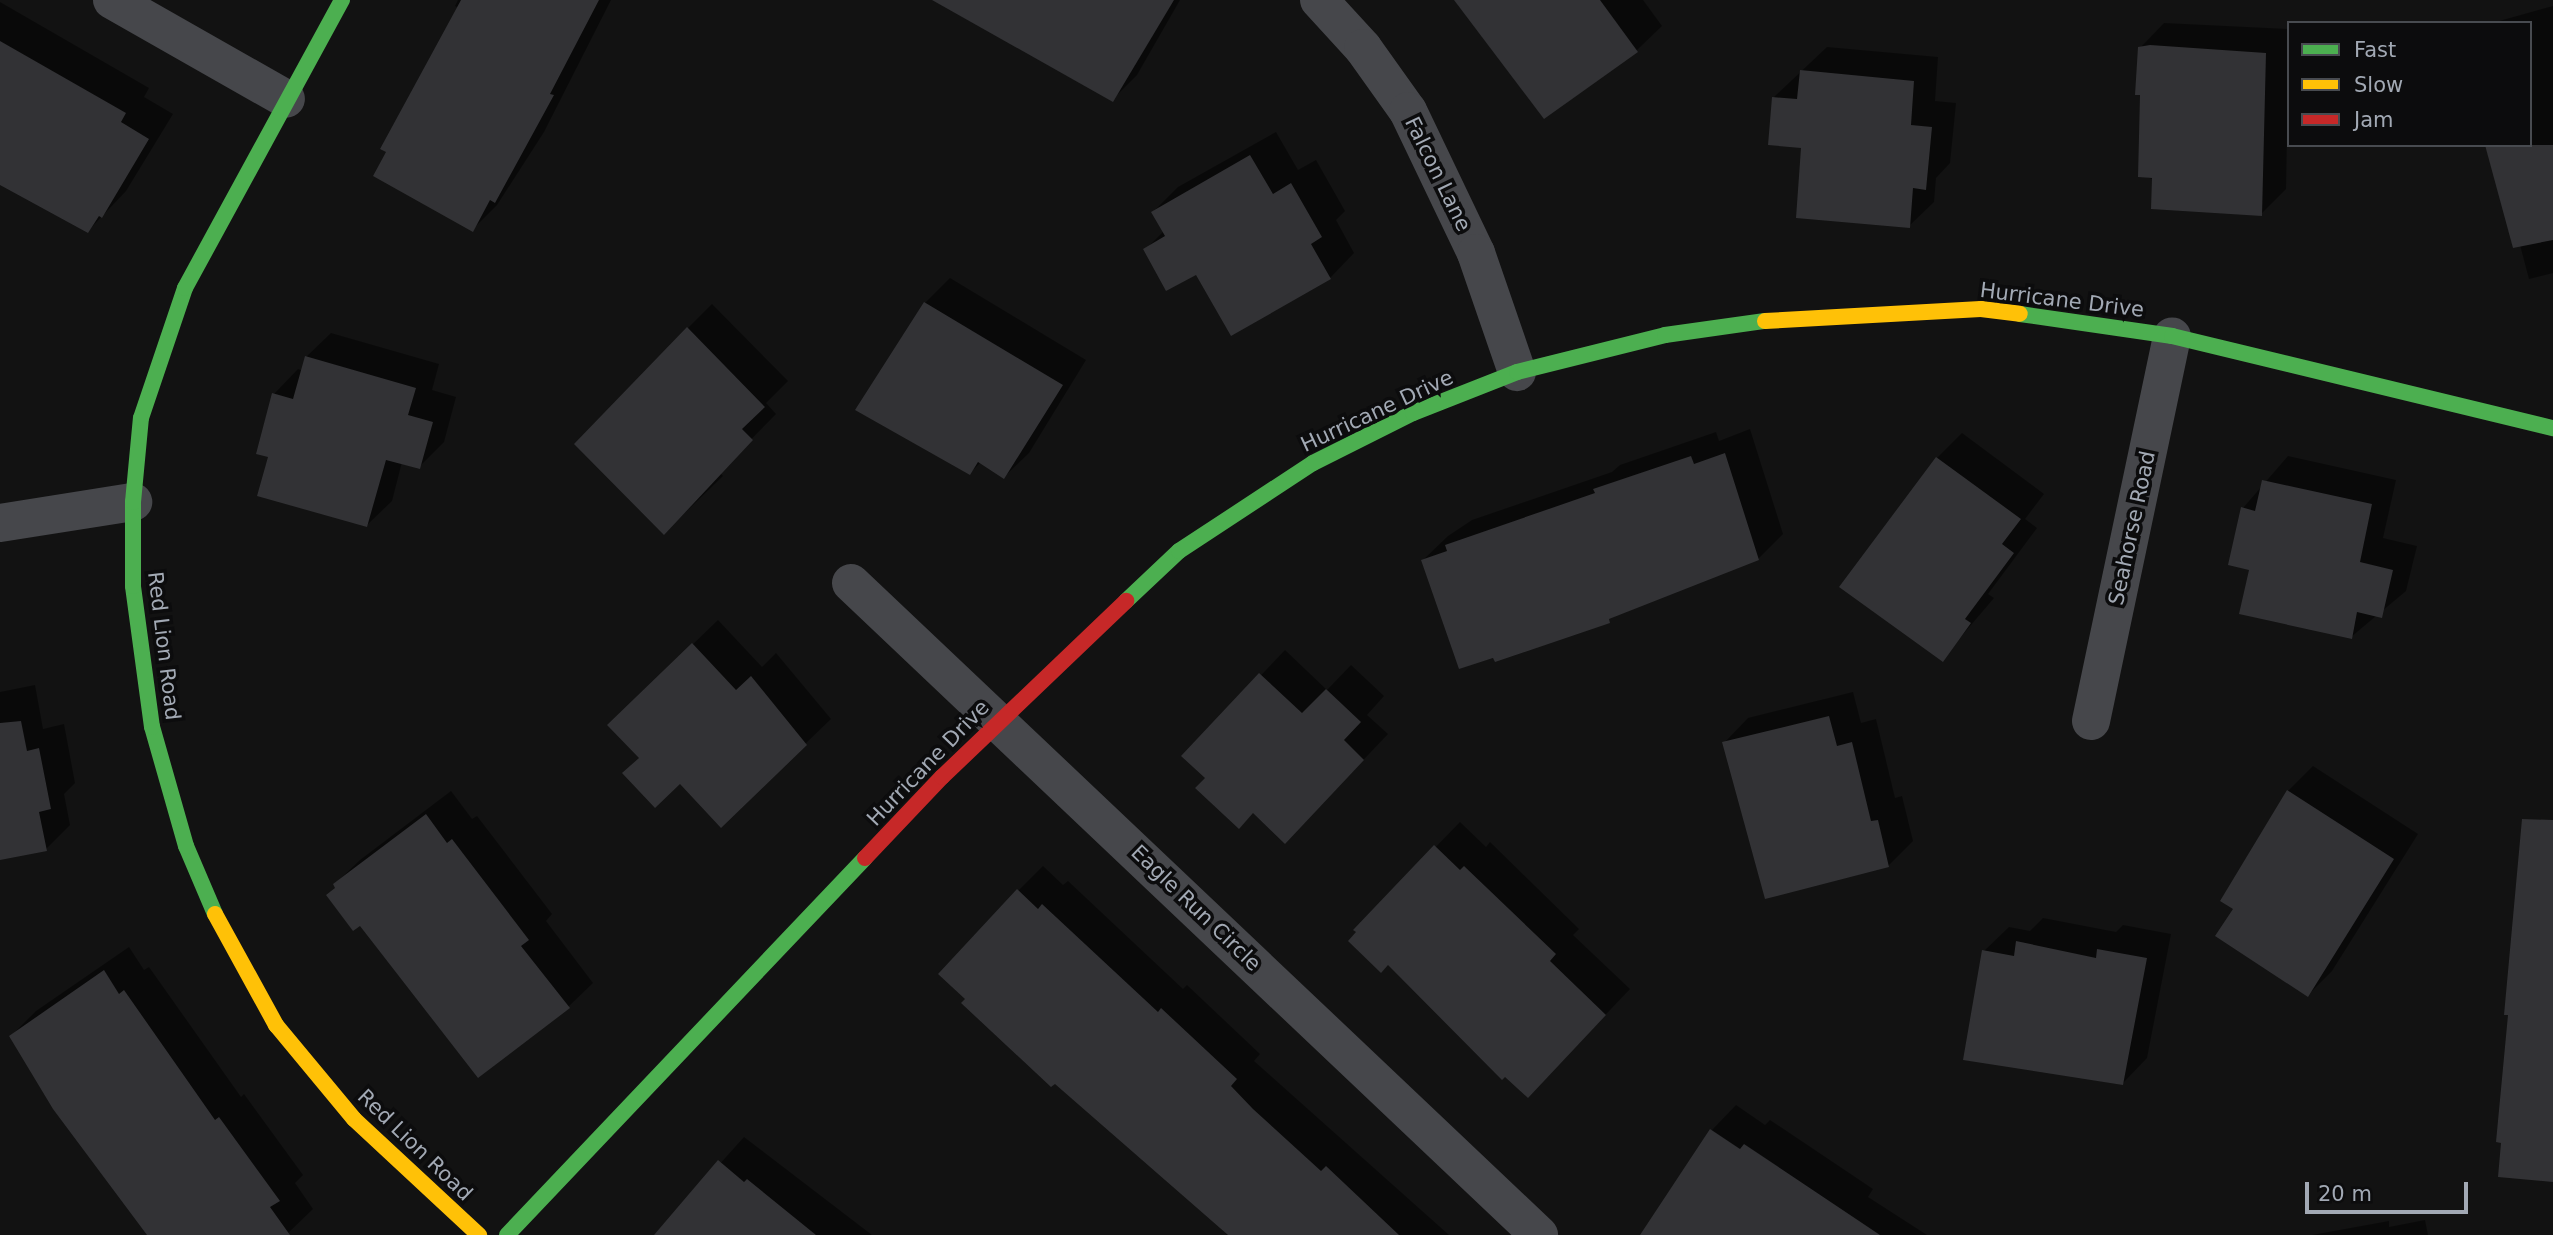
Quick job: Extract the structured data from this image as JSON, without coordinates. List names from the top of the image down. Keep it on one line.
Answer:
{"streets":{"street":["Falcon Lane","Hurricane Drive","Seahorse Road","Red Lion Road","Eagle Run Circle"]},"crossings":[["Falcon Lane","Hurricane Drive"],["Hurricane Drive","Seahorse Road"],["Hurricane Drive","Eagle Run Circle"]],"legend":["Fast","Slow","Jam"],"scale_bar":"20 m"}
